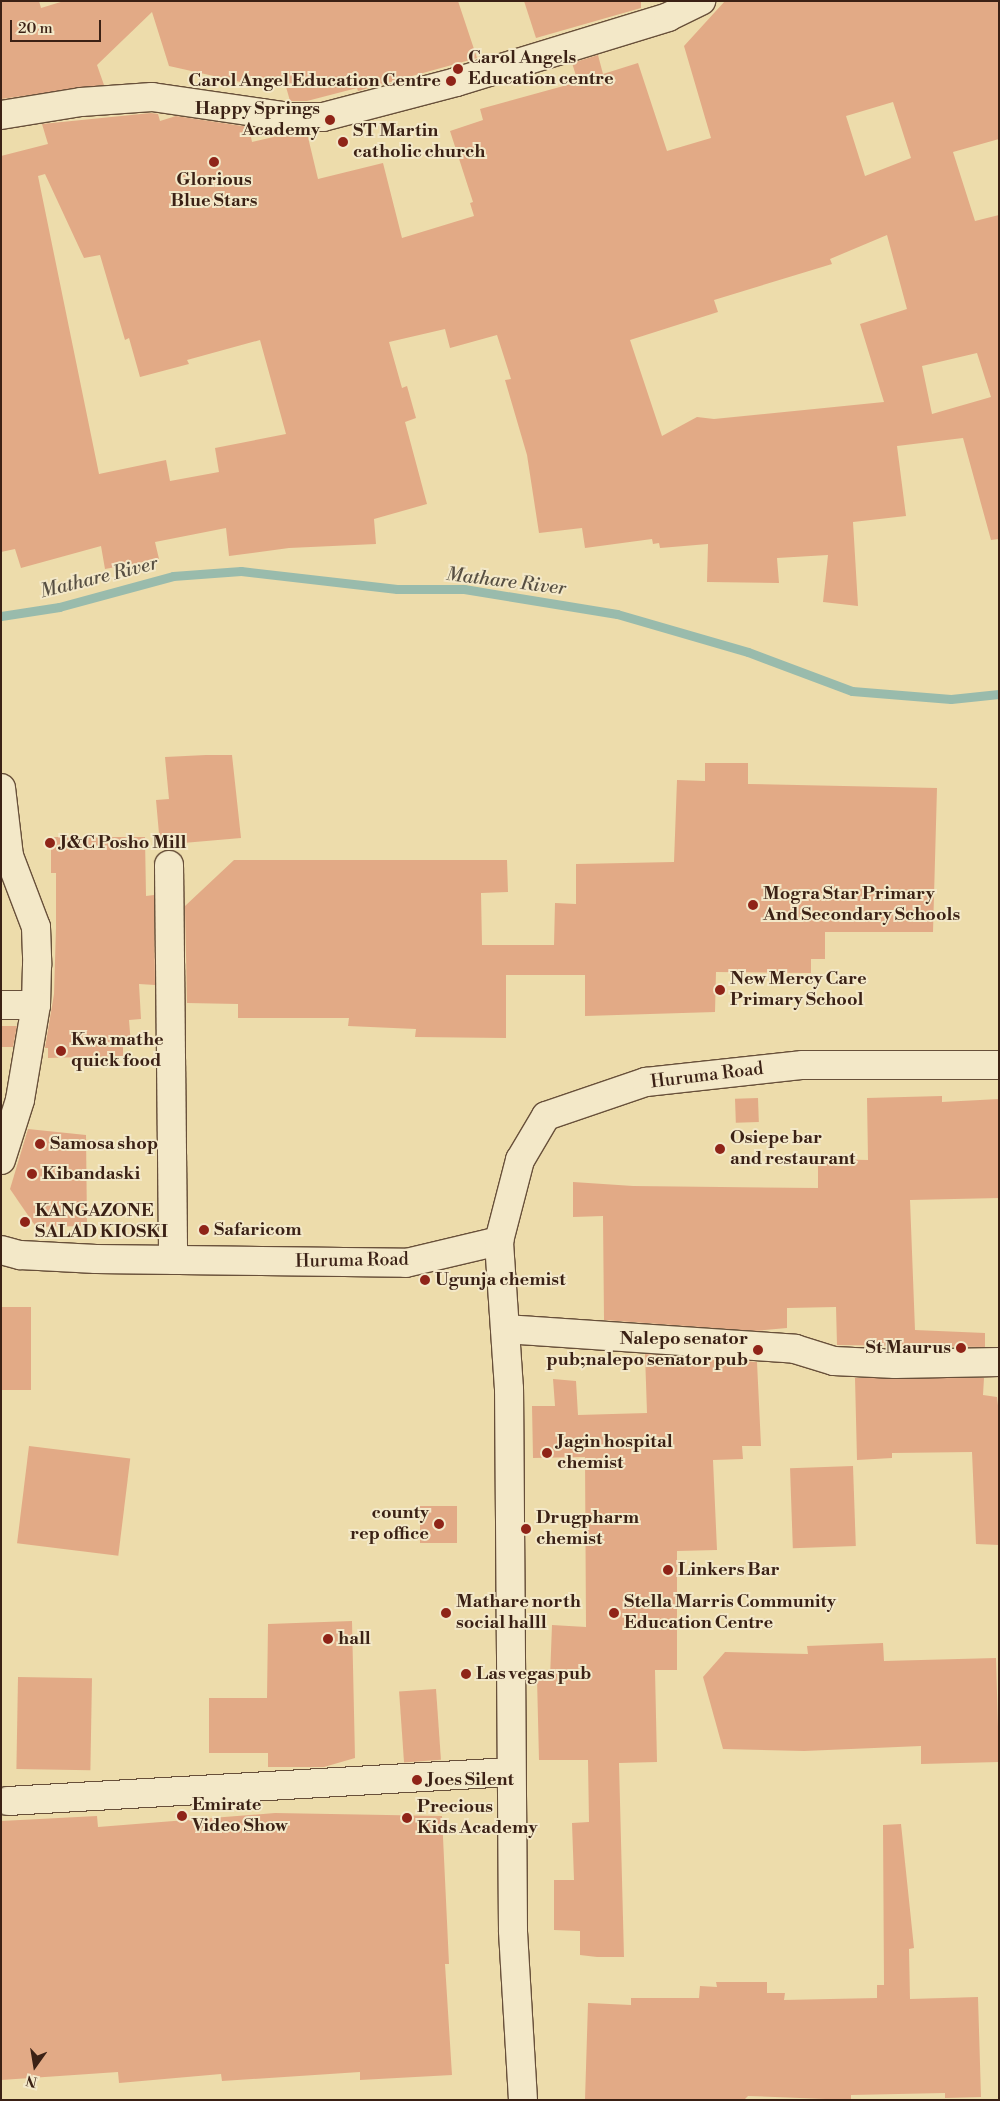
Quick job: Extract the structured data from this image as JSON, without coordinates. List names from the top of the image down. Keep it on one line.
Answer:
{"streets":{"street":["Huruma Road"]},"water":["Mathare River"],"places":["Carol Angels Education centre","Carol Angel Education Centre","Happy Springs Academy","ST Martin catholic church","Glorious Blue Stars","J&C Posho Mill","Mogra Star Primary And Secondary Schools","New Mercy Care Primary School","Kwa mathe quick food","Samosa shop","Osiepe bar and restaurant","Kibandaski","KANGAZONE SALAD KIOSKI","Safaricom","Ugunja chemist","St Maurus","Nalepo senator pub;nalepo senator pub","Jagin hospital chemist","county rep office","Drugpharm chemist","Linkers Bar","Mathare north social halll","Stella Marris Community Education Centre","hall","Las vegas pub","Joes Silent","Emirate Video Show","Precious Kids Academy"],"scale_bar":"20 m","north":"bottom"}
